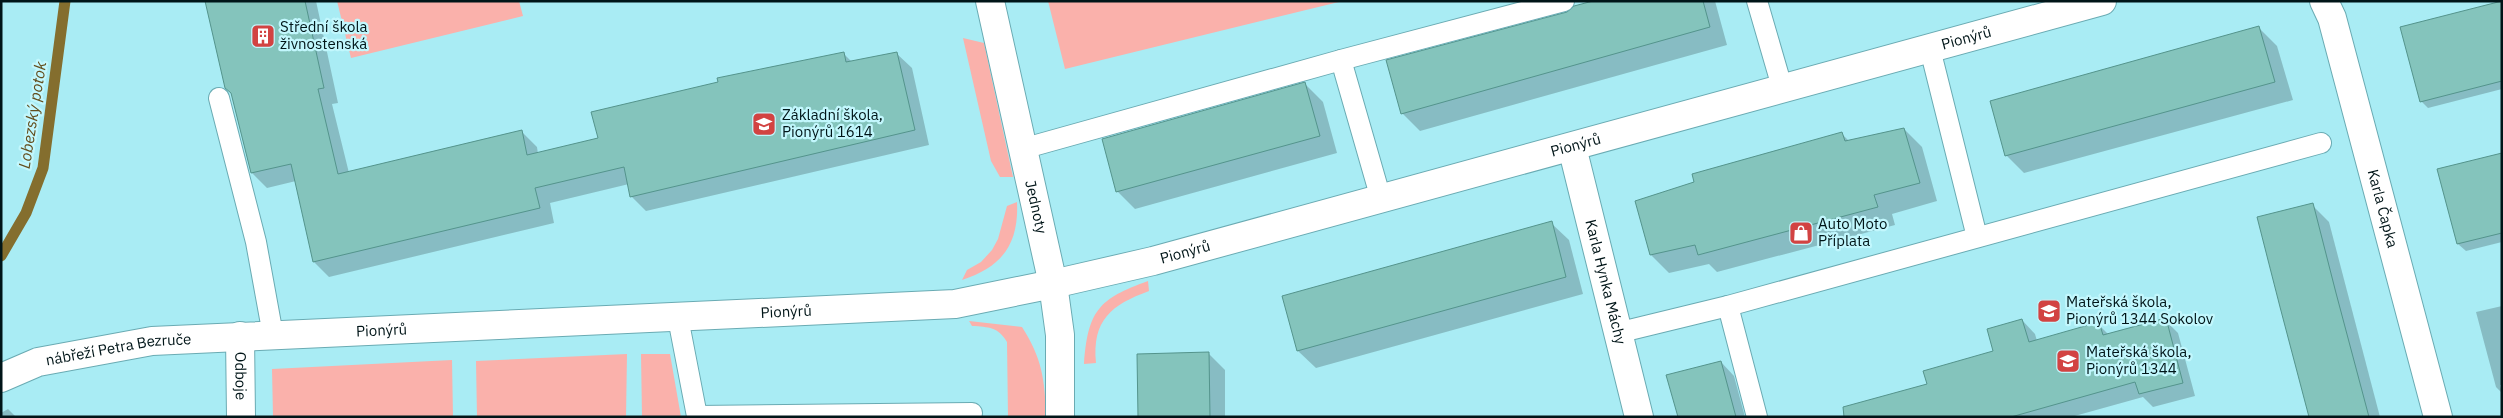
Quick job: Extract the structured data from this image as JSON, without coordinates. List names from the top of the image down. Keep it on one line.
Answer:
{"streets":{"street":["Pionýrů","Jednoty","Karla Čapka","Karla Hynka Máchy","nábřeží Petra Bezruče","Odboje"]},"crossings":[["Pionýrů","Jednoty"],["Pionýrů","Karla Hynka Máchy"],["Pionýrů","nábřeží Petra Bezruče"],["Pionýrů","Odboje"],["nábřeží Petra Bezruče","Odboje"]],"water":["Lobezský potok"],"places":{"building":["Střední škola živnostenská"],"school or university":["Základní škola, Pionýrů 1614","Mateřská škola, Pionýrů 1344 Sokolov","Mateřská škola, Pionýrů 1344"],"shop":["Auto Moto Příplata"]}}
